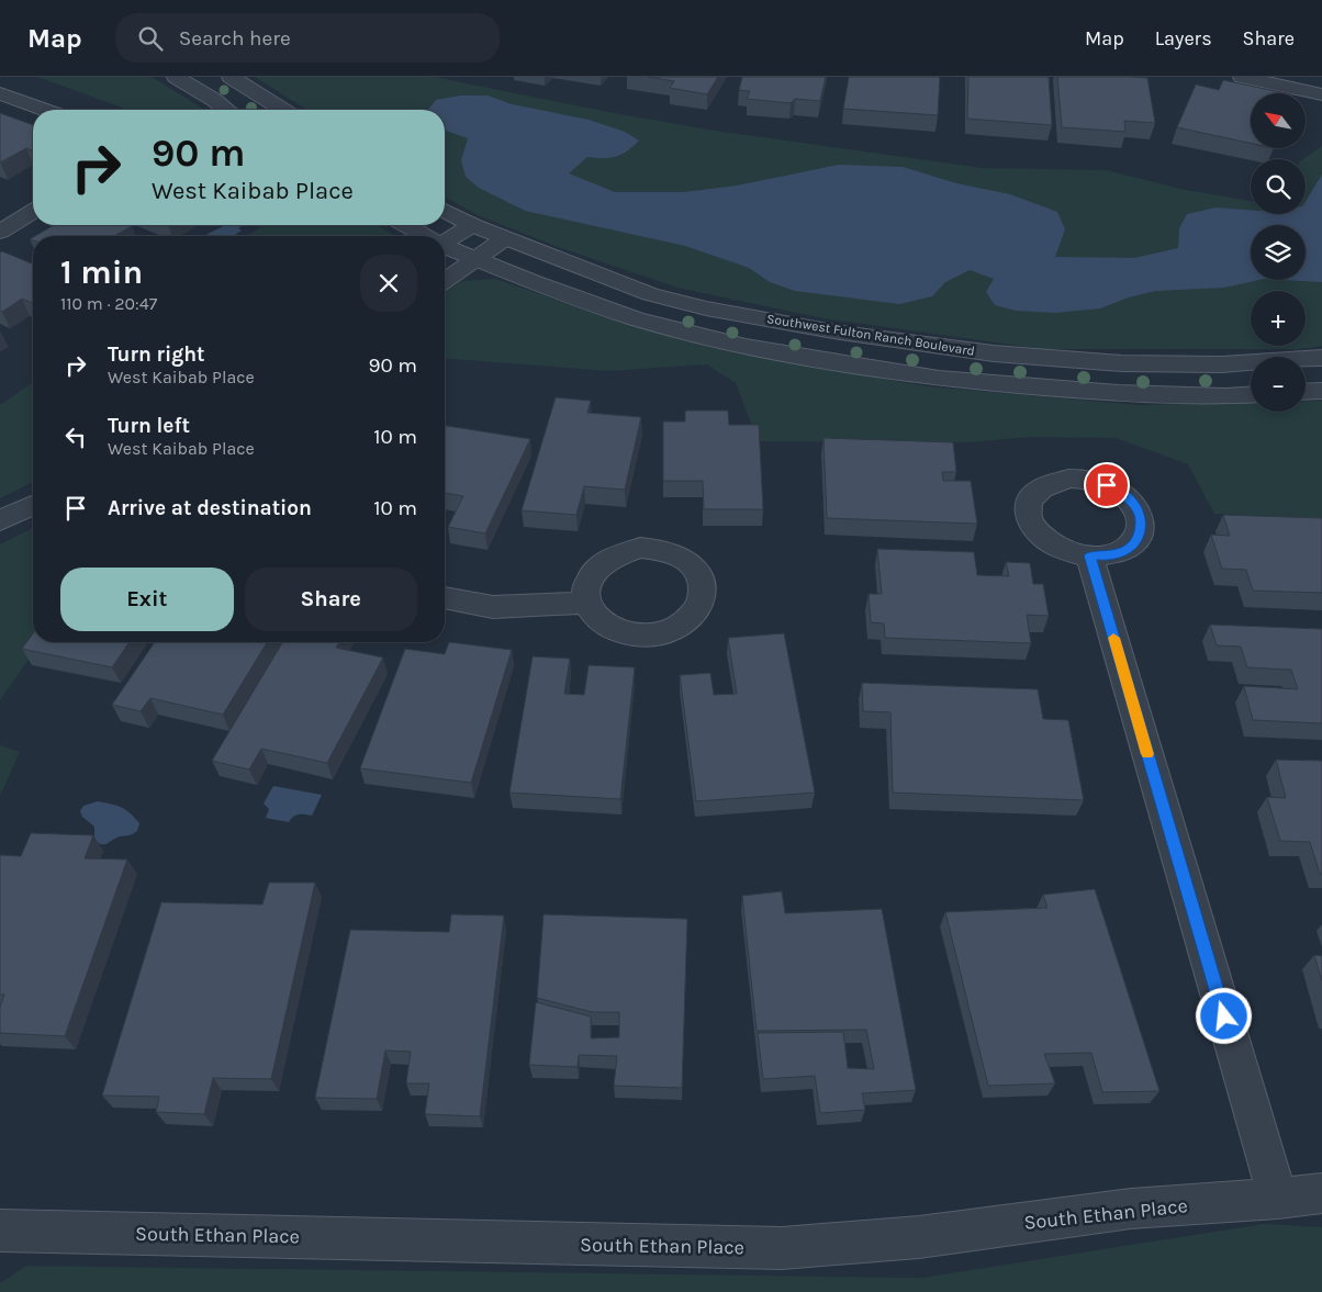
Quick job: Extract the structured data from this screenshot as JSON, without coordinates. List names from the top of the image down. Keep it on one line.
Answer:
{"streets":{"street":["Southwest Fulton Ranch Boulevard","South Ethan Place"]},"north":"top left","page":{"header":"Map","search":"Search here","nav":["Map","Layers","Share"],"map_buttons":["+","−"],"turn":["90 m","West Kaibab Place"],"heading":["1 min","110 m · 20:47"],"list":[{"name":"Turn right","note":"West Kaibab Place","value":"90 m"},{"name":"Turn left","note":"West Kaibab Place","value":"10 m"},{"name":"Arrive at destination","value":"10 m"}],"buttons":["Exit","Share"]}}
